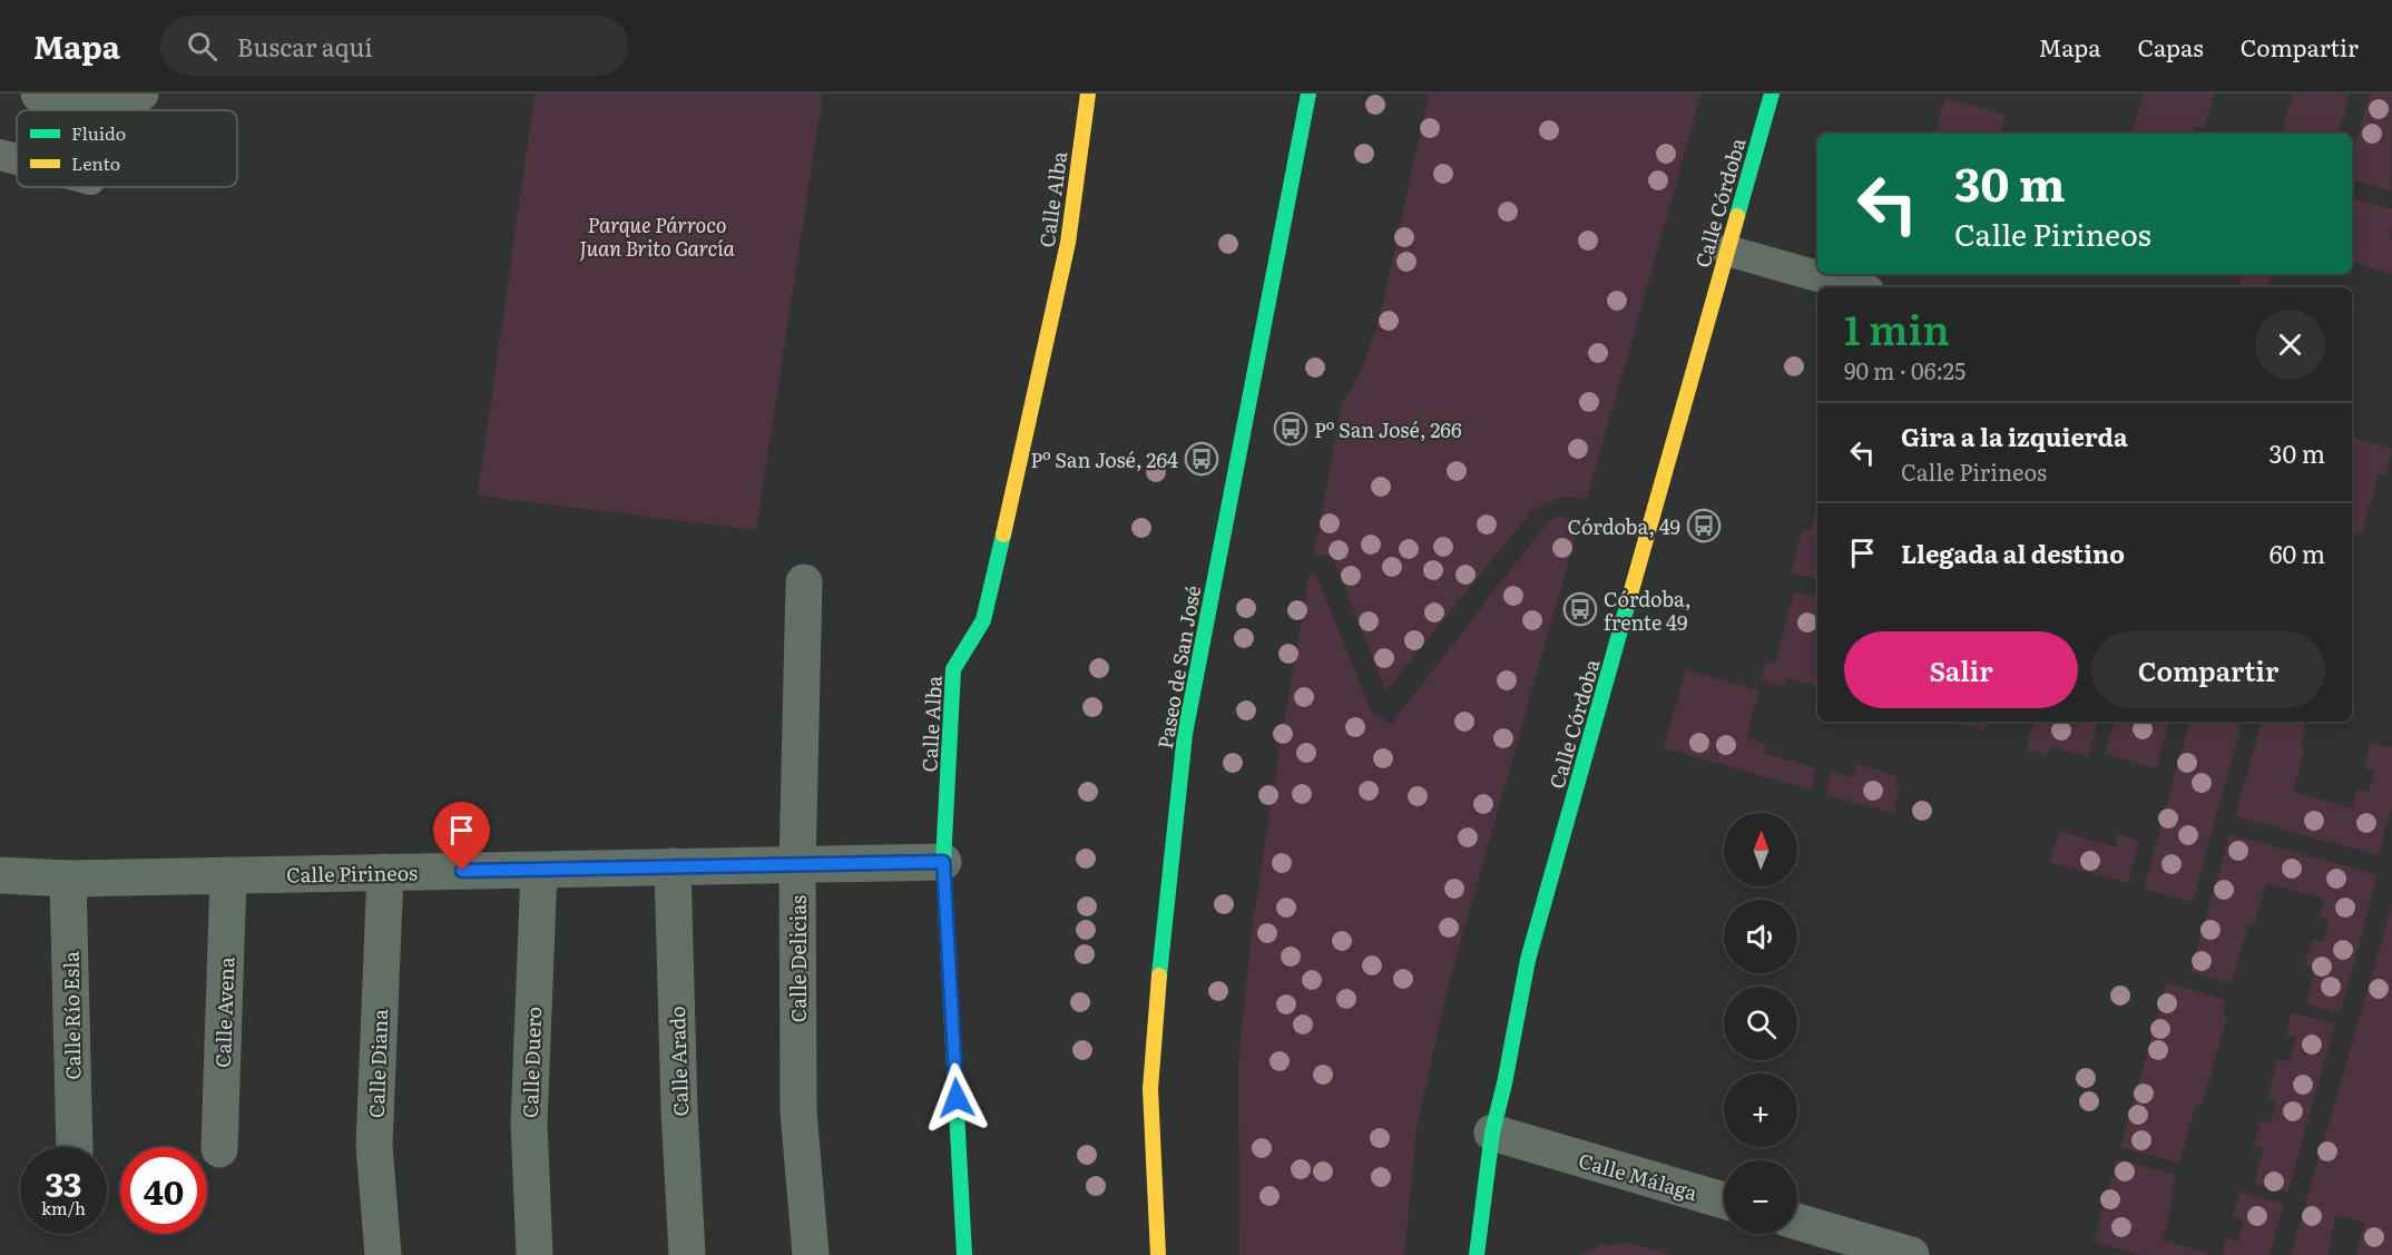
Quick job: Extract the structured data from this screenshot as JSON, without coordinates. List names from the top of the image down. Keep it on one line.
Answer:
{"streets":{"street":["Calle Alba","Calle Córdoba","Paseo de San José","Calle Pirineos","Calle Delicias","Calle Avena","Calle Río Esla","Calle Arado","Calle Duero","Calle Diana","Calle Málaga"]},"crossings":[["Calle Alba","Calle Pirineos"],["Calle Córdoba","Calle Málaga"],["Calle Pirineos","Calle Delicias"],["Calle Pirineos","Calle Avena"],["Calle Pirineos","Calle Río Esla"],["Calle Pirineos","Calle Arado"],["Calle Pirineos","Calle Duero"],["Calle Pirineos","Calle Diana"]],"parks":["Parque Párroco Juan Brito García"],"places":{"bus stop":["Pº San José, 266","Pº San José, 264","Córdoba, 49","Córdoba, frente 49"]},"legend":["Fluido","Lento"],"north":"top","page":{"header":"Mapa","search":"Buscar aquí","nav":["Mapa","Capas","Compartir"],"turn":["30 m","Calle Pirineos"],"heading":["1 min","90 m · 06:25"],"list":[{"name":"Gira a la izquierda","note":"Calle Pirineos","value":"30 m"},{"name":"Llegada al destino","value":"60 m"}],"buttons":["Salir","Compartir"],"map_buttons":["+","−"],"speed":"33 km/h","limit":"40"}}
